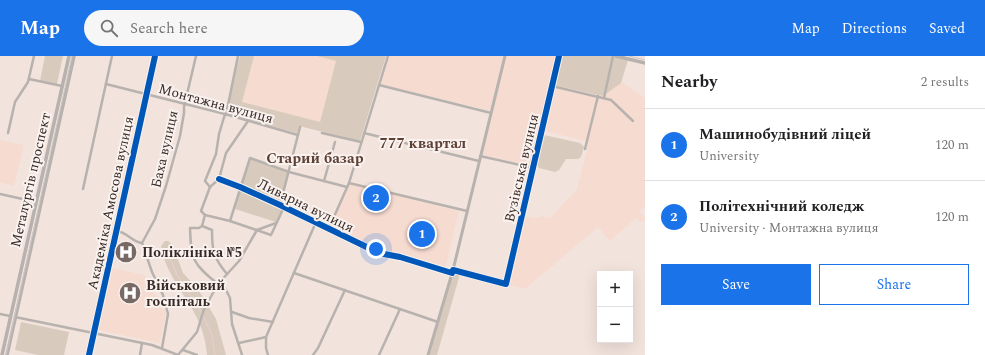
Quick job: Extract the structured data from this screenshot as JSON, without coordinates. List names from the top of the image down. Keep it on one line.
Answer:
{"streets":{"main road":["Металургів проспект"],"street":["Монтажна вулиця","Баха вулиця","Вузівська вулиця","Академіка Амосова вулиця","Ливарна вулиця"]},"crossings":[["Монтажна вулиця","Баха вулиця"],["Монтажна вулиця","Академіка Амосова вулиця"],["Вузівська вулиця","Ливарна вулиця"]],"districts":["777 квартал","Старий базар"],"places":{"hospital":["Поліклініка №5","Військовий госпіталь"]},"page":{"header":"Map","search":"Search here","nav":["Map","Directions","Saved"],"heading":["Nearby","2 results"],"list":[{"mark":"1","name":"Машинобудівний ліцей","note":"University","value":"120 m"},{"mark":"2","name":"Політехнічний коледж","note":"University · Монтажна вулиця","value":"120 m"}],"pins":["2","1"],"buttons":["Save","Share"],"map_buttons":["+","−"]}}
